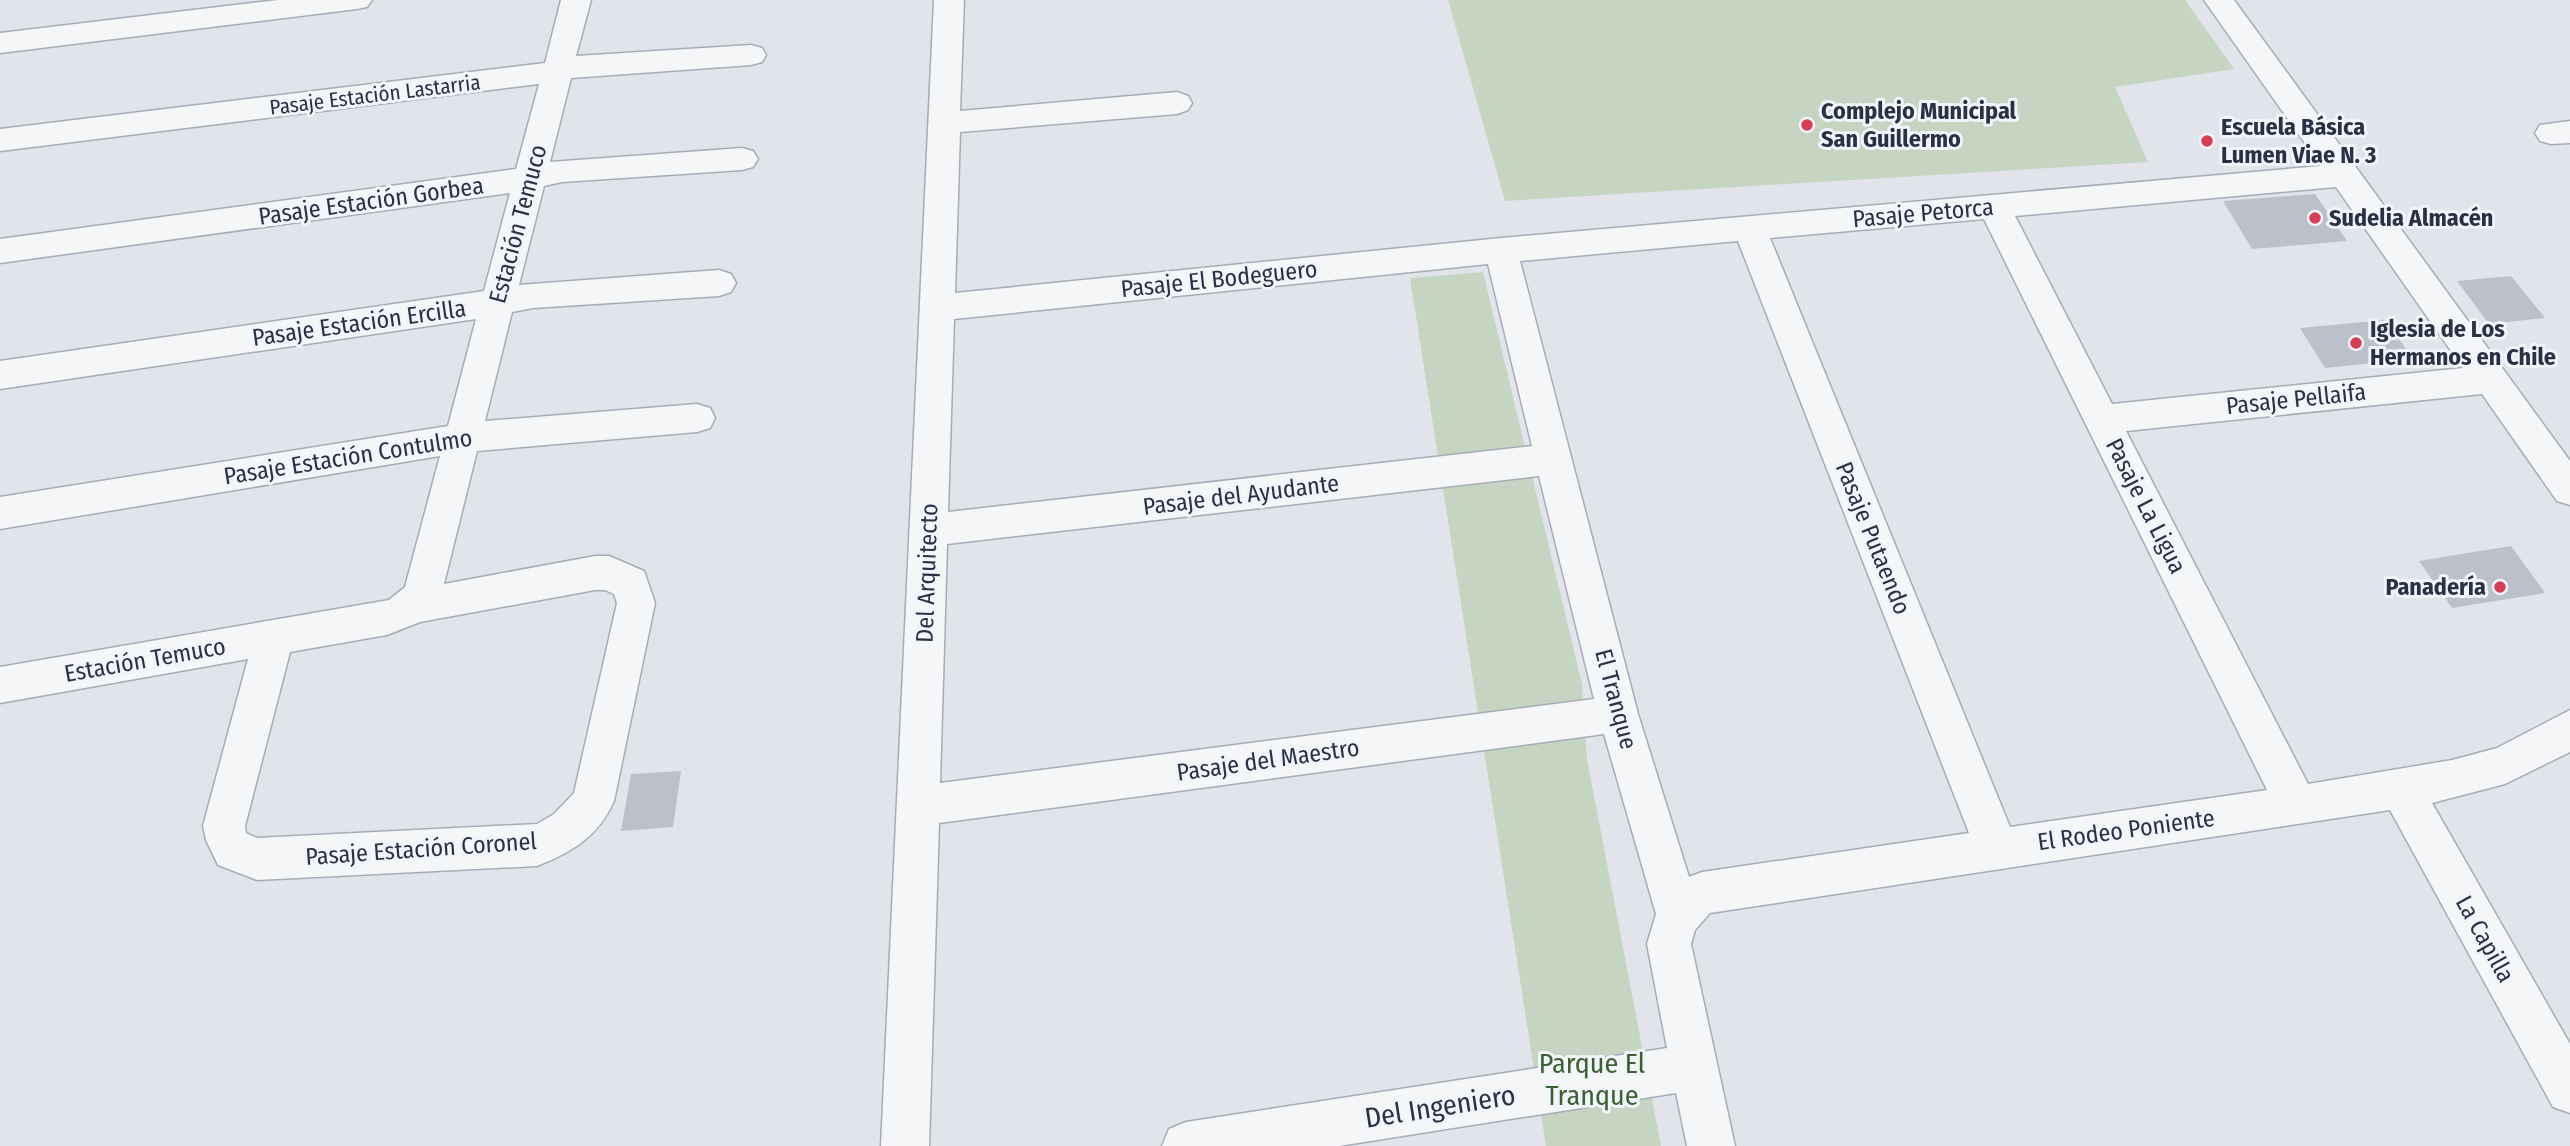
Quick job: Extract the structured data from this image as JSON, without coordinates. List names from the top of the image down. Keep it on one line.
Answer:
{"streets":{"street":["Pasaje Estación Lastarria","Pasaje Estación Gorbea","Pasaje Petorca","Estación Temuco","Pasaje El Bodeguero","Pasaje Estación Ercilla","Pasaje Pellaifa","Pasaje Estación Contulmo","Pasaje del Ayudante","Pasaje La Ligua","Pasaje Putaendo","Del Arquitecto","El Tranque","Pasaje del Maestro","El Rodeo Poniente","Pasaje Estación Coronel","La Capilla","Del Ingeniero"]},"crossings":[["Pasaje Estación Lastarria","Estación Temuco"],["Pasaje Estación Gorbea","Estación Temuco"],["Pasaje Petorca","Pasaje El Bodeguero"],["Pasaje Petorca","Pasaje La Ligua"],["Pasaje Petorca","Pasaje Putaendo"],["Pasaje Petorca","El Tranque"],["Estación Temuco","Pasaje Estación Ercilla"],["Estación Temuco","Pasaje Estación Contulmo"],["Estación Temuco","Pasaje Estación Coronel"],["Pasaje El Bodeguero","Del Arquitecto"],["Pasaje El Bodeguero","El Tranque"],["Pasaje Pellaifa","Pasaje La Ligua"],["Pasaje del Ayudante","Del Arquitecto"],["Pasaje del Ayudante","El Tranque"],["Pasaje La Ligua","El Rodeo Poniente"],["Pasaje Putaendo","El Rodeo Poniente"],["Del Arquitecto","Pasaje del Maestro"],["El Tranque","Pasaje del Maestro"],["El Tranque","El Rodeo Poniente"],["El Rodeo Poniente","La Capilla"]],"parks":["Parque El Tranque"],"places":["Complejo Municipal San Guillermo","Escuela Básica Lumen Viae N. 3","Sudelia Almacén","Iglesia de Los Hermanos en Chile","Panadería"]}
